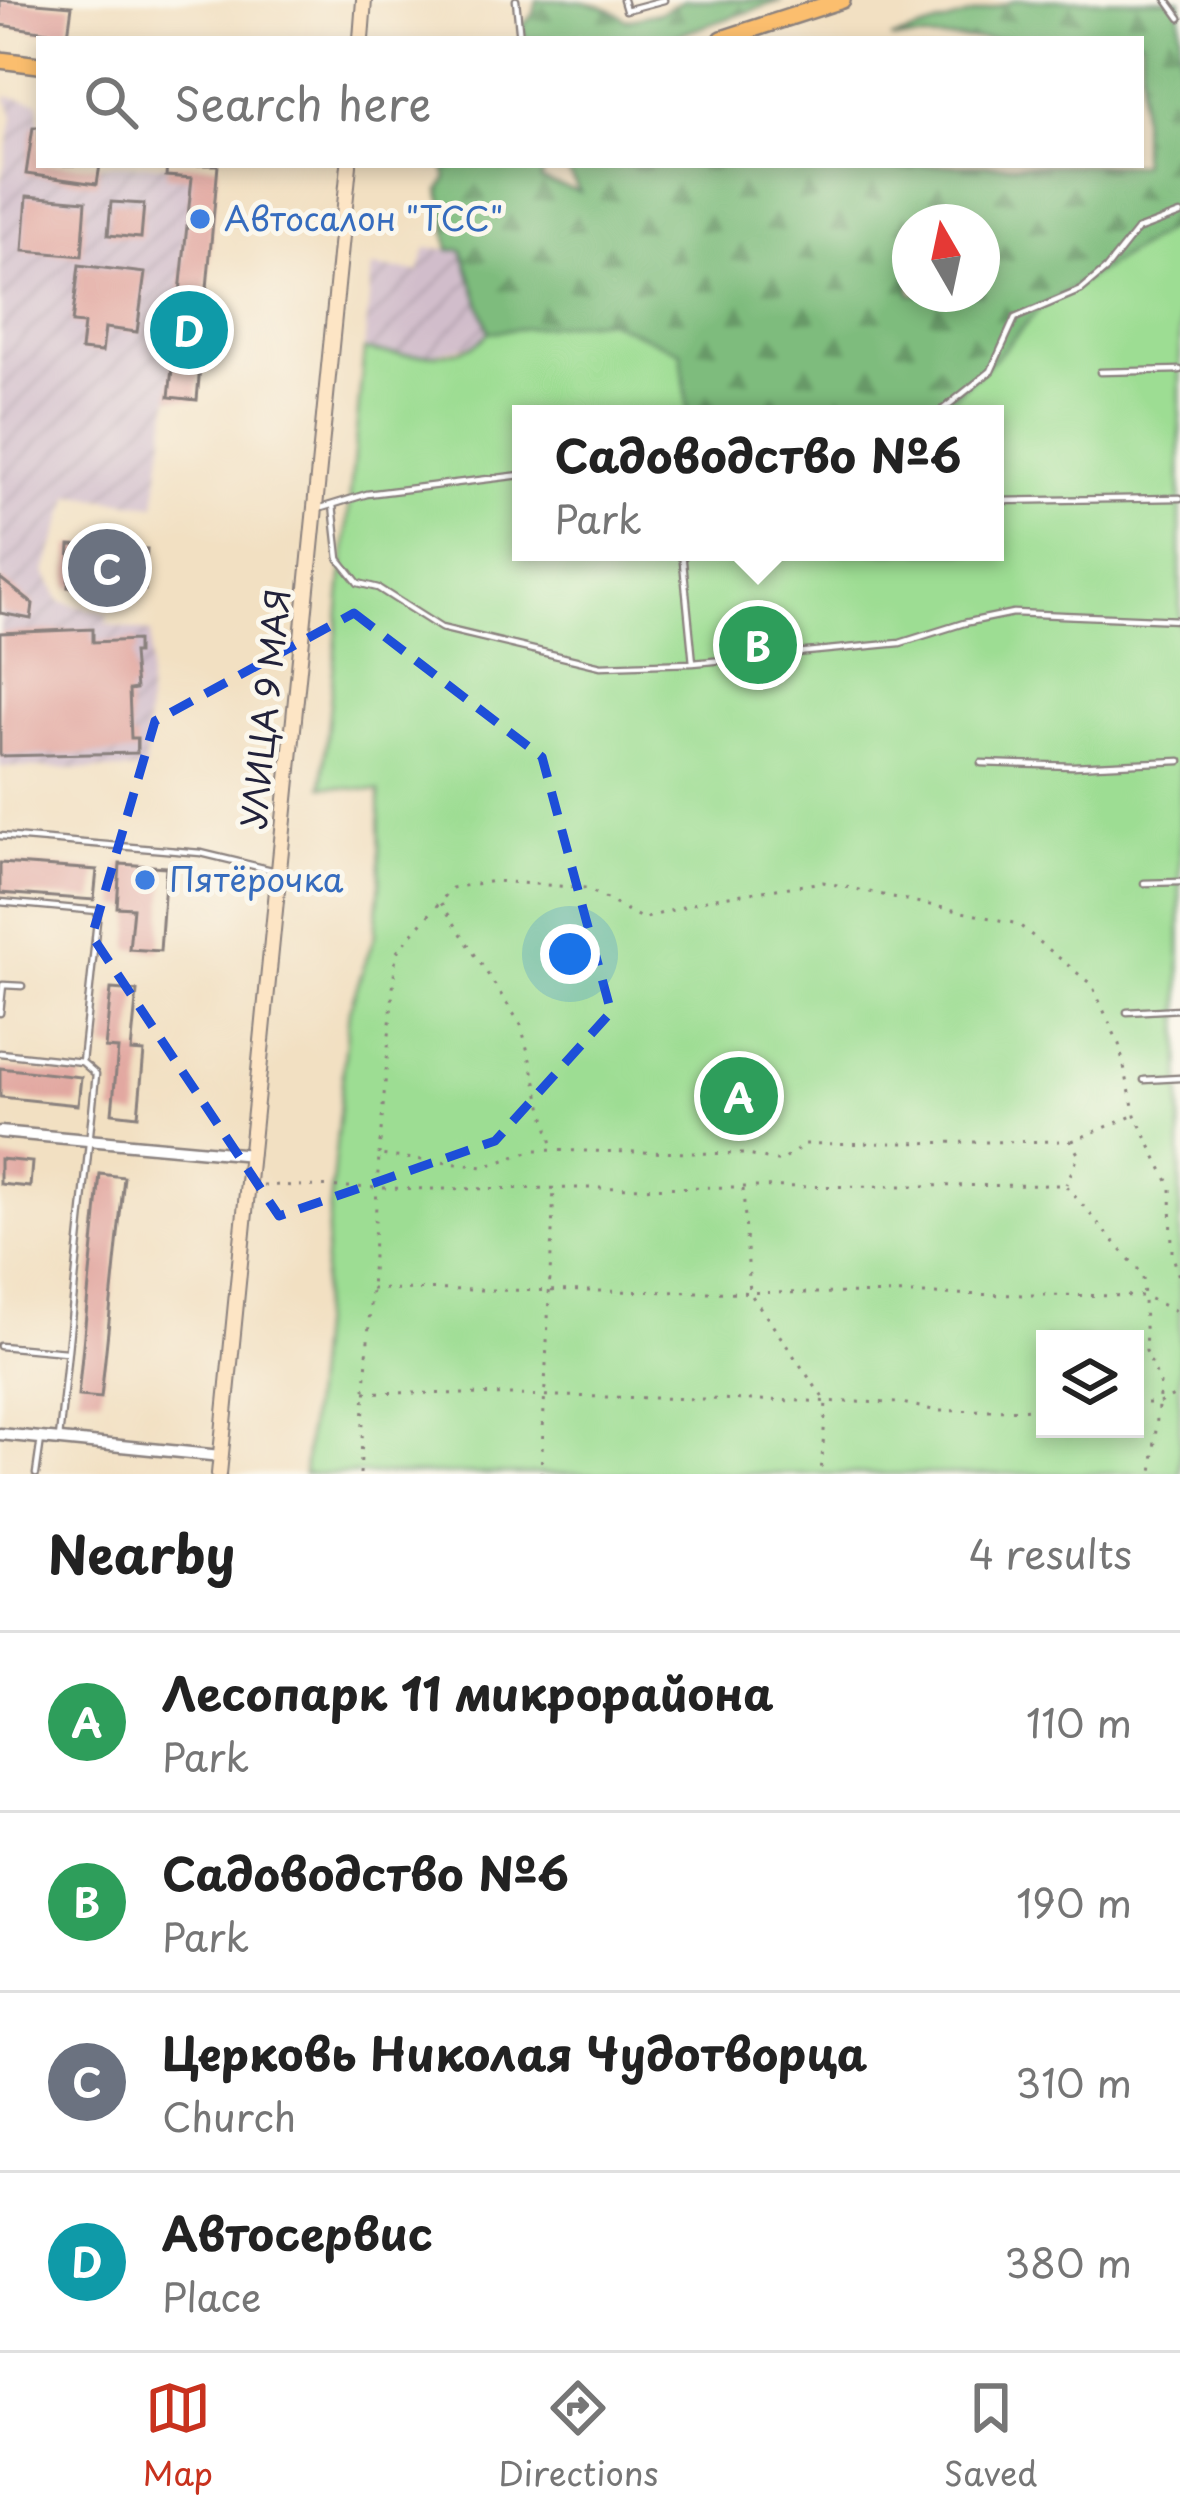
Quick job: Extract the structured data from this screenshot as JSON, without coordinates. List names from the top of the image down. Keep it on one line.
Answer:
{"streets":{"main road":["УЛИЦА 9 МАЯ"]},"places":["Автосалон \"ТСС\"","Пятёрочка"],"north":"top","page":{"search":"Search here","pins":["D","C","B","A"],"popup":["Садоводство №6","Park"],"heading":["Nearby","4 results"],"list":[{"mark":"A","name":"Лесопарк 11 микрорайона","note":"Park","value":"110 m"},{"mark":"B","name":"Садоводство №6","note":"Park","value":"190 m"},{"mark":"C","name":"Церковь Николая Чудотворца","note":"Church","value":"310 m"},{"mark":"D","name":"Автосервис","note":"Place","value":"380 m"}],"nav":["Map","Directions","Saved"]}}
